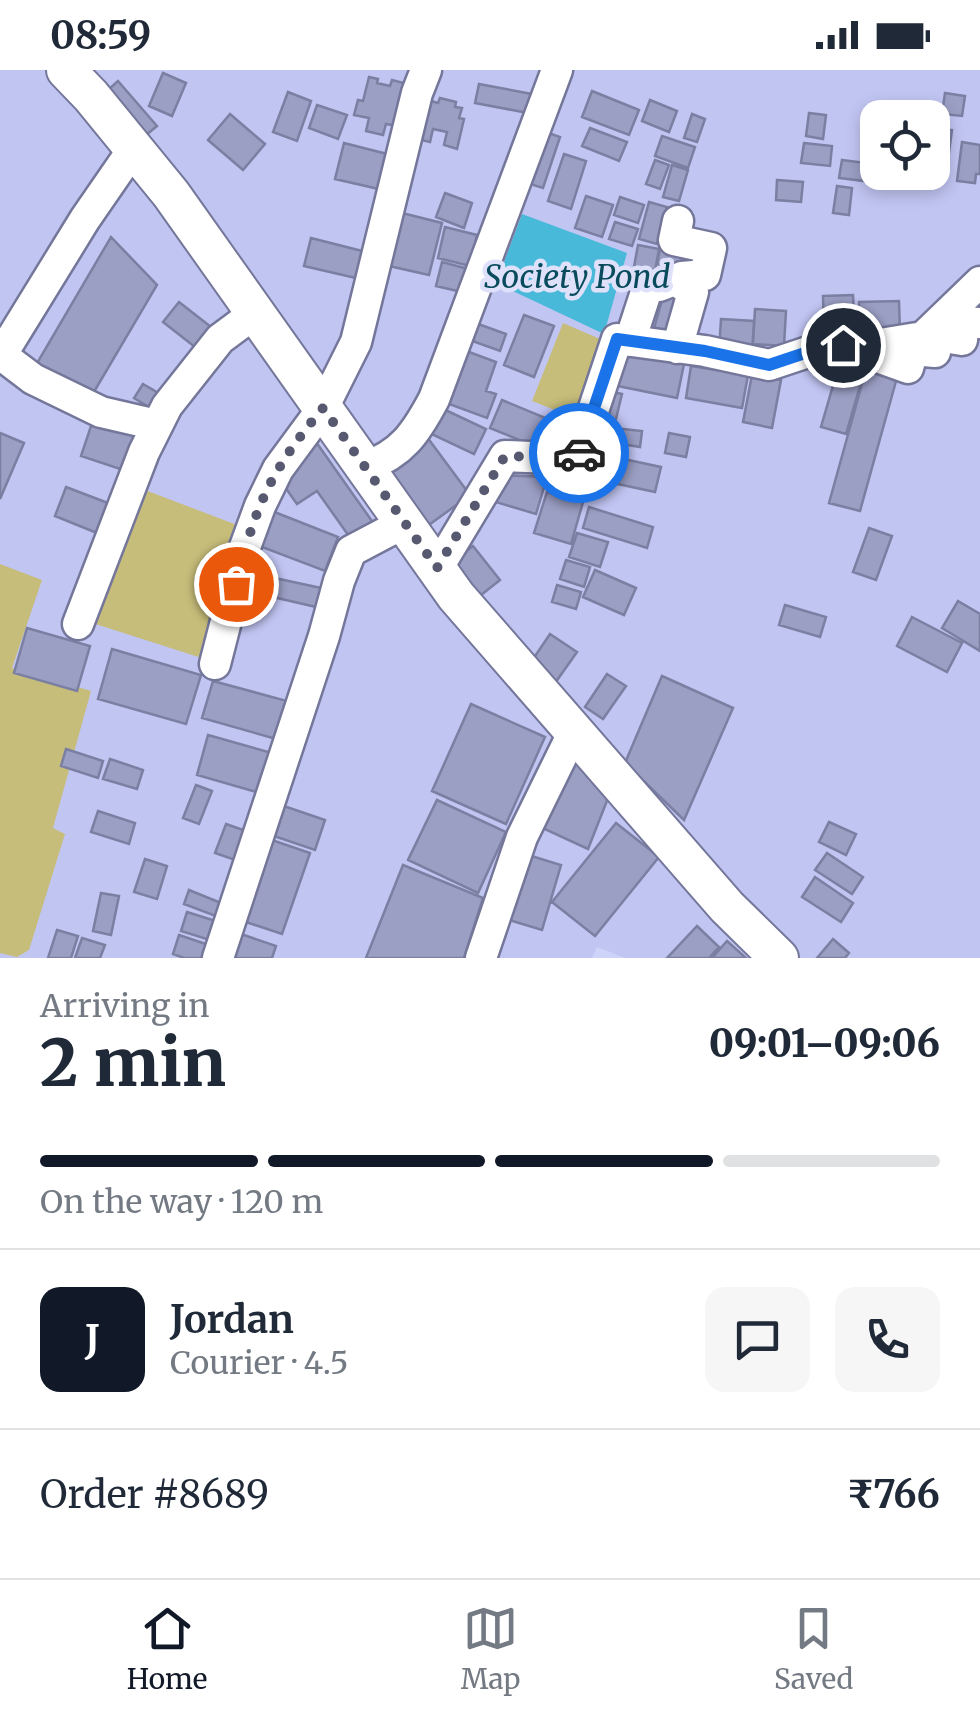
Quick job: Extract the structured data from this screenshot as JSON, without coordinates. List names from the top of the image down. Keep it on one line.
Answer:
{"water":["Society Pond"],"page":{"status":"08:59","heading":["2 min","Arriving in","09:01–09:06"],"panel":["Jordan","Courier · 4.5","Order #8689","₹766"],"bar":"On the way · 120 m","round":"J","tabs":["Home","Map","Saved"]}}
